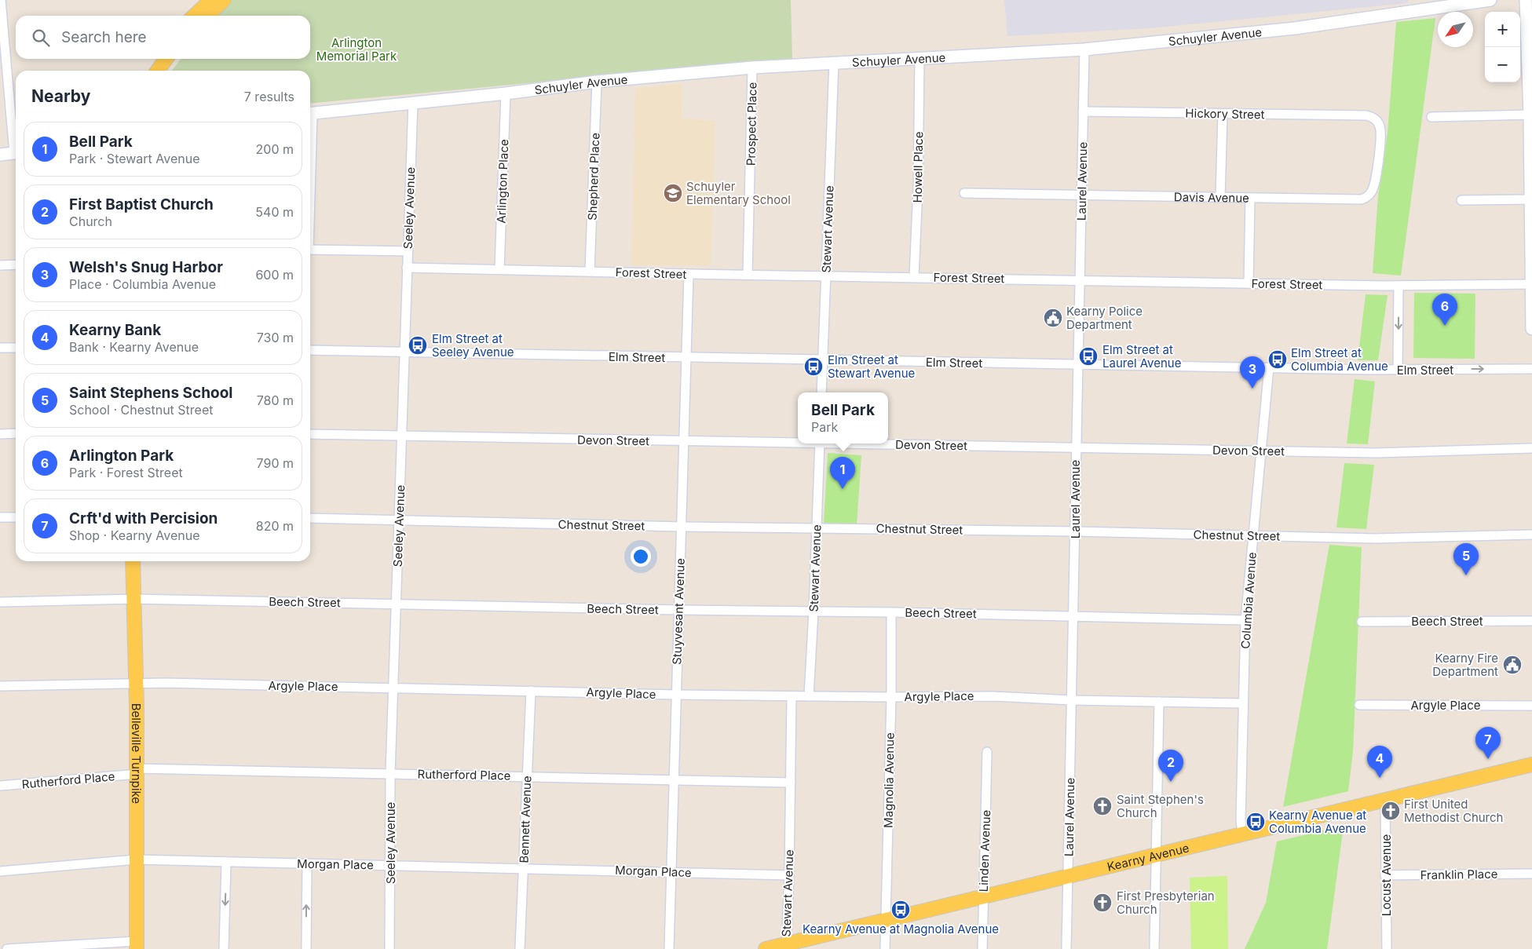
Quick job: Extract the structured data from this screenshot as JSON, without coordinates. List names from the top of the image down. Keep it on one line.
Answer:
{"streets":{"main road":["Schuyler Avenue","Belleville Turnpike","Kearny Avenue"],"street":["Hickory Street","Prospect Place","Howell Place","Shepherd Place","Arlington Place","Laurel Avenue","Davis Avenue","Seeley Avenue","Stewart Avenue","Forest Street","Elm Street","Devon Street","Chestnut Street","Columbia Avenue","Beech Street","Stuyvesant Avenue","Argyle Place","Rutherford Place","Magnolia Avenue","Bennett Avenue","Linden Avenue","Morgan Place","Franklin Place","Locust Avenue"]},"crossings":[["Schuyler Avenue","Prospect Place"],["Schuyler Avenue","Howell Place"],["Schuyler Avenue","Shepherd Place"],["Schuyler Avenue","Arlington Place"],["Schuyler Avenue","Laurel Avenue"],["Schuyler Avenue","Seeley Avenue"],["Schuyler Avenue","Stewart Avenue"],["Hickory Street","Laurel Avenue"],["Hickory Street","Davis Avenue"],["Prospect Place","Forest Street"],["Howell Place","Forest Street"],["Shepherd Place","Forest Street"],["Arlington Place","Forest Street"],["Laurel Avenue","Davis Avenue"],["Laurel Avenue","Forest Street"],["Laurel Avenue","Elm Street"],["Laurel Avenue","Devon Street"],["Laurel Avenue","Chestnut Street"],["Laurel Avenue","Beech Street"],["Laurel Avenue","Argyle Place"],["Laurel Avenue","Kearny Avenue"],["Seeley Avenue","Forest Street"],["Seeley Avenue","Elm Street"],["Seeley Avenue","Devon Street"],["Seeley Avenue","Chestnut Street"],["Seeley Avenue","Beech Street"],["Seeley Avenue","Argyle Place"],["Seeley Avenue","Rutherford Place"],["Seeley Avenue","Morgan Place"],["Stewart Avenue","Forest Street"],["Stewart Avenue","Elm Street"],["Stewart Avenue","Chestnut Street"],["Stewart Avenue","Beech Street"],["Stewart Avenue","Argyle Place"],["Stewart Avenue","Rutherford Place"],["Stewart Avenue","Kearny Avenue"],["Stewart Avenue","Morgan Place"],["Forest Street","Stuyvesant Avenue"],["Elm Street","Columbia Avenue"],["Elm Street","Stuyvesant Avenue"],["Devon Street","Columbia Avenue"],["Devon Street","Stuyvesant Avenue"],["Chestnut Street","Columbia Avenue"],["Chestnut Street","Stuyvesant Avenue"],["Columbia Avenue","Beech Street"],["Columbia Avenue","Argyle Place"],["Columbia Avenue","Kearny Avenue"],["Beech Street","Stuyvesant Avenue"],["Beech Street","Belleville Turnpike"],["Beech Street","Magnolia Avenue"],["Stuyvesant Avenue","Argyle Place"],["Stuyvesant Avenue","Rutherford Place"],["Stuyvesant Avenue","Morgan Place"],["Argyle Place","Belleville Turnpike"],["Argyle Place","Magnolia Avenue"],["Argyle Place","Bennett Avenue"],["Belleville Turnpike","Rutherford Place"],["Belleville Turnpike","Morgan Place"],["Rutherford Place","Bennett Avenue"],["Magnolia Avenue","Kearny Avenue"],["Bennett Avenue","Morgan Place"],["Linden Avenue","Kearny Avenue"],["Kearny Avenue","Locust Avenue"],["Franklin Place","Locust Avenue"]],"parks":["Arlington Memorial Park"],"places":{"school or university":["Schuyler Elementary School"],"public building":["Kearny Police Department","Kearny Fire Department"],"bus stop":["Elm Street at Seeley Avenue","Elm Street at Laurel Avenue","Elm Street at Columbia Avenue","Elm Street at Stewart Avenue","Kearny Avenue at Columbia Avenue","Kearny Avenue at Magnolia Avenue"],"church":["Saint Stephen's Church","First United Methodist Church","First Presbyterian Church"]},"north":"bottom left","page":{"map_buttons":["+","−"],"search":"Search here","heading":["Nearby","7 results"],"list":[{"mark":"1","name":"Bell Park","note":"Park · Stewart Avenue","value":"200 m"},{"mark":"2","name":"First Baptist Church","note":"Church","value":"540 m"},{"mark":"3","name":"Welsh's Snug Harbor","note":"Place · Columbia Avenue","value":"600 m"},{"mark":"4","name":"Kearny Bank","note":"Bank · Kearny Avenue","value":"730 m"},{"mark":"5","name":"Saint Stephens School","note":"School · Chestnut Street","value":"780 m"},{"mark":"6","name":"Arlington Park","note":"Park · Forest Street","value":"790 m"},{"mark":"7","name":"Crft'd with Percision","note":"Shop · Kearny Avenue","value":"820 m"}],"pins":["6","3","1","5","7","4","2"],"popup":["Bell Park","Park"]}}
